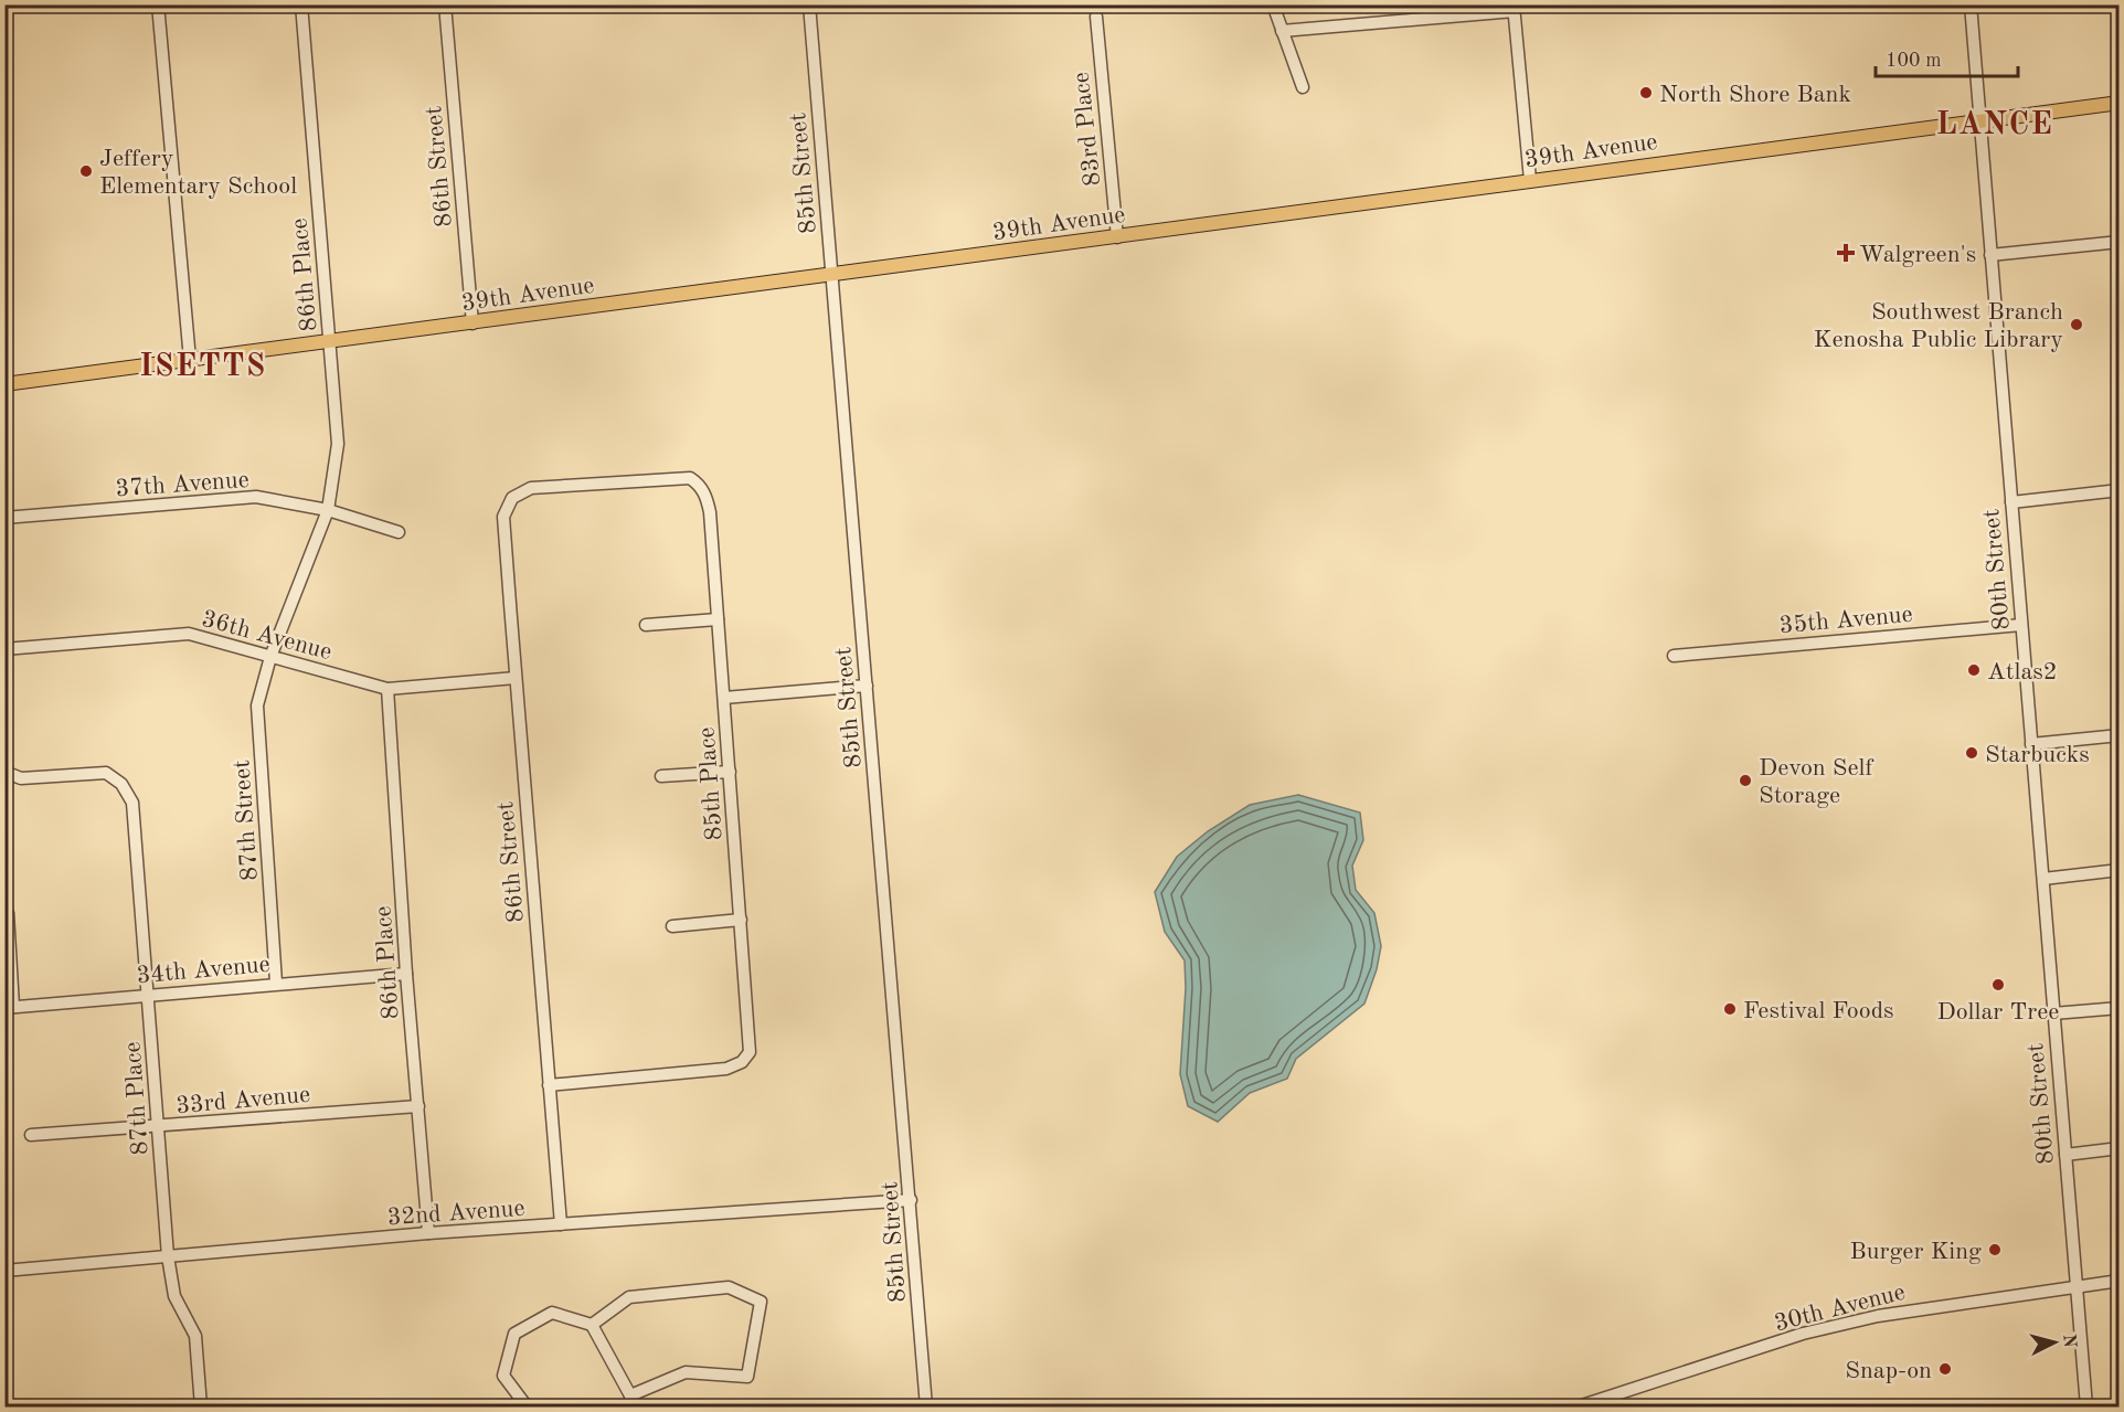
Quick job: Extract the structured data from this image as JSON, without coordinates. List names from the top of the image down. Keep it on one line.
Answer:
{"streets":{"main road":["39th Avenue"],"street":["83rd Place","86th Street","85th Street","86th Place","37th Avenue","80th Street","35th Avenue","36th Avenue","85th Place","87th Street","34th Avenue","87th Place","33rd Avenue","32nd Avenue","30th Avenue"]},"crossings":[["83rd Place","39th Avenue"],["39th Avenue","86th Street"],["39th Avenue","85th Street"],["39th Avenue","86th Place"],["39th Avenue","80th Street"],["86th Street","36th Avenue"],["86th Street","85th Place"],["86th Street","32nd Avenue"],["85th Street","32nd Avenue"],["86th Place","37th Avenue"],["86th Place","36th Avenue"],["86th Place","87th Street"],["86th Place","34th Avenue"],["86th Place","33rd Avenue"],["86th Place","32nd Avenue"],["37th Avenue","87th Street"],["80th Street","35th Avenue"],["80th Street","30th Avenue"],["36th Avenue","87th Street"],["87th Street","34th Avenue"],["34th Avenue","87th Place"],["87th Place","33rd Avenue"],["87th Place","32nd Avenue"]],"districts":["LANCE","ISETTS"],"places":{"other":["North Shore Bank","Jeffery Elementary School","Southwest Branch Kenosha Public Library","Atlas2","Starbucks","Devon Self Storage","Dollar Tree","Festival Foods","Burger King","Snap-on"],"health":["Walgreen's"]},"scale_bar":"100 m","north":"right"}
